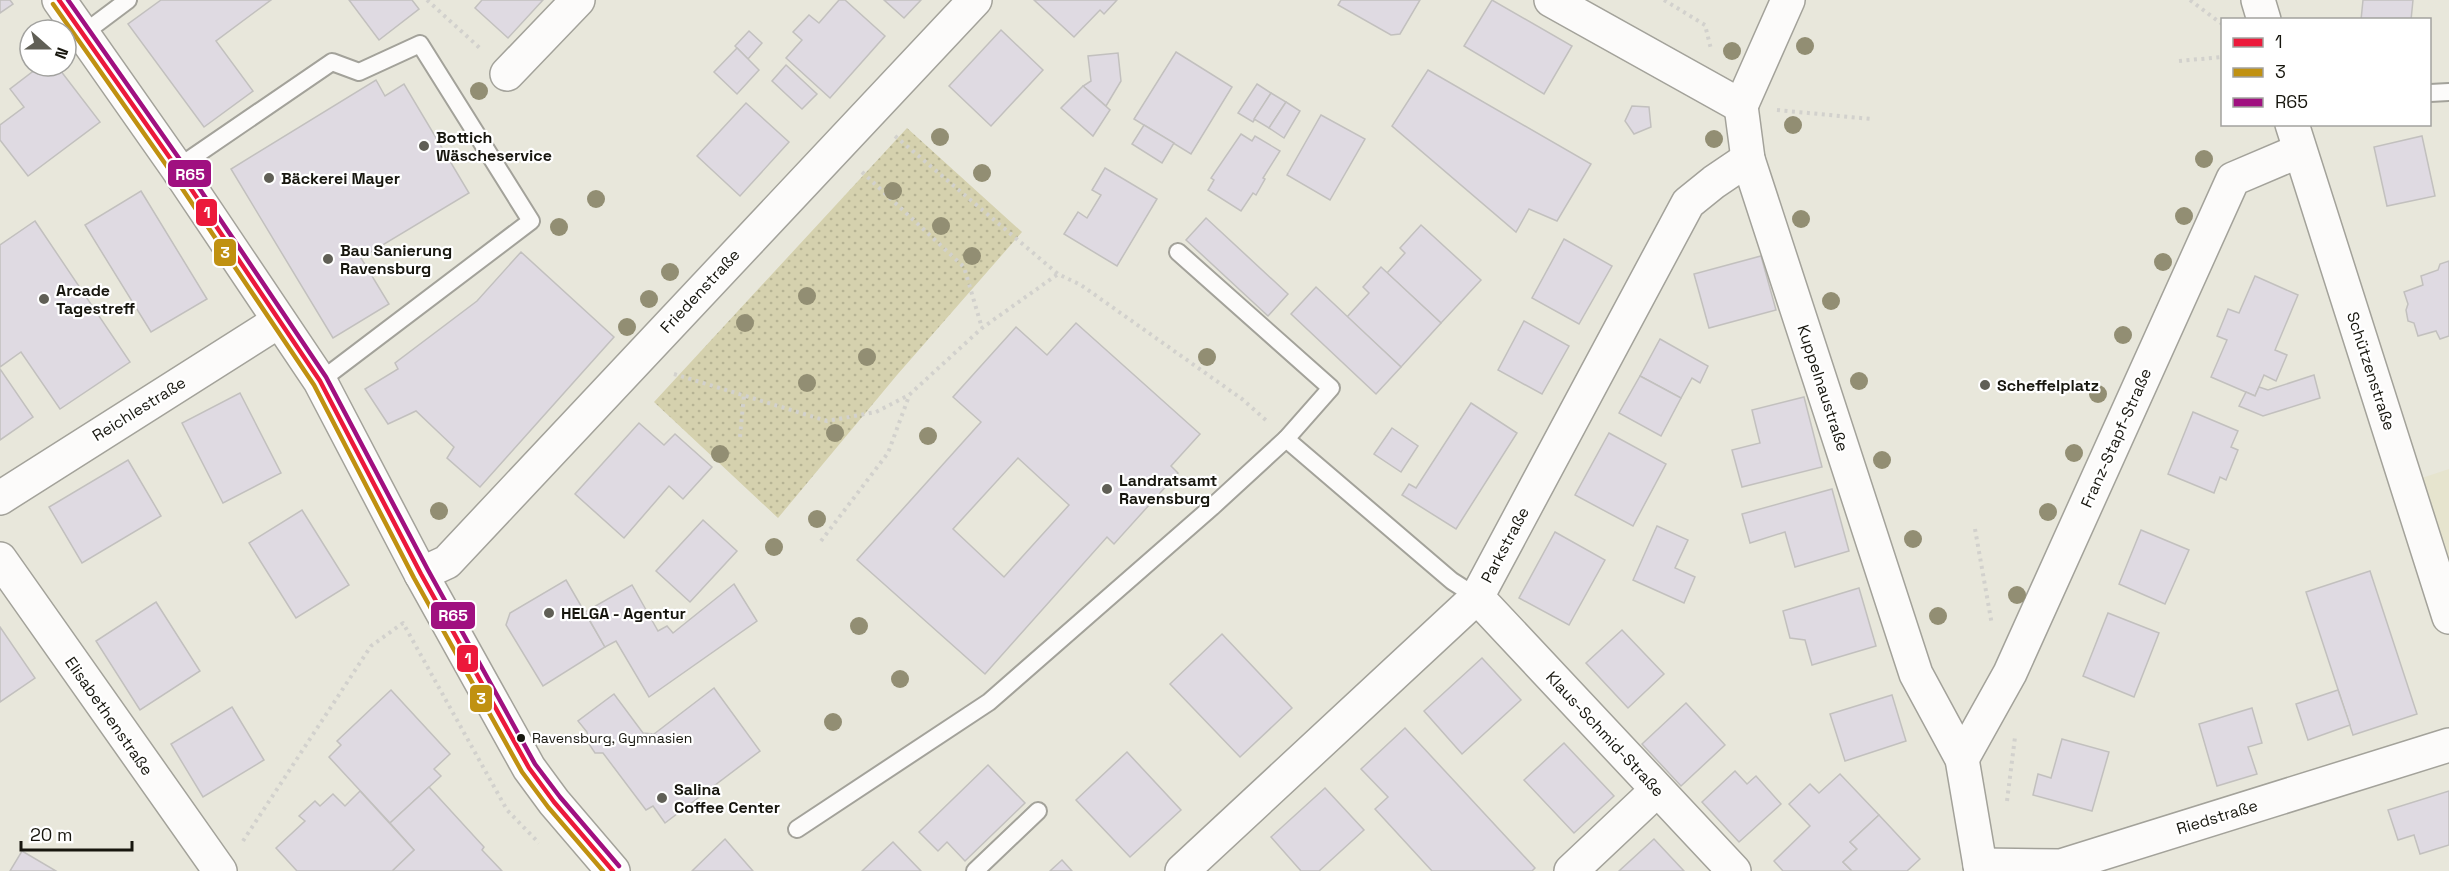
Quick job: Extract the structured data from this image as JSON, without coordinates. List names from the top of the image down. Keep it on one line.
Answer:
{"streets":{"street":["Friedenstraße","Schützenstraße","Kuppelnaustraße","Reichlestraße","Franz-Stapf-Straße","Parkstraße","Elisabethenstraße","Klaus-Schmid-Straße","Riedstraße"]},"crossings":[["Schützenstraße","Franz-Stapf-Straße"],["Kuppelnaustraße","Franz-Stapf-Straße"],["Kuppelnaustraße","Parkstraße"],["Kuppelnaustraße","Riedstraße"],["Parkstraße","Klaus-Schmid-Straße"]],"places":["Bottich Wäscheservice","Bäckerei Mayer","Bau Sanierung Ravensburg","Arcade Tagestreff","Scheffelplatz","Landratsamt Ravensburg","HELGA - Agentur","Ravensburg, Gymnasien","Salina Coffee Center"],"lines":["transit line 1","transit line R65","transit line 3"],"legend":["1","3","R65"],"scale_bar":"20 m","north":"right"}
